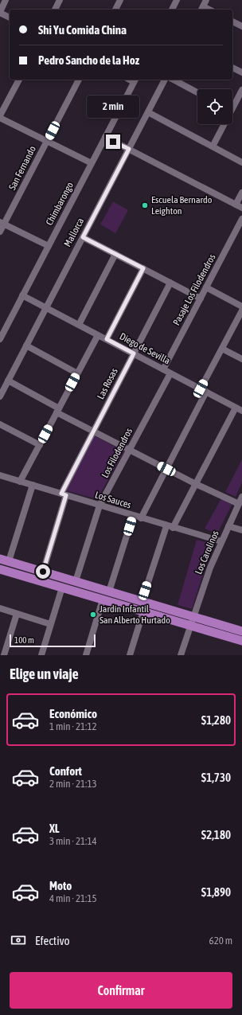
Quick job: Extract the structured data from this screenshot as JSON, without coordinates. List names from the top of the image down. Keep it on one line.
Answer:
{"streets":{"street":["San Fernando","Chimbarongo","Mallorca","Pasaje Los Filodendros","Diego de Sevilla","Las Rosas","Los Filodendros","Los Sauces","Los Carolinos"]},"crossings":[["Chimbarongo","Diego de Sevilla"],["Mallorca","Diego de Sevilla"],["Pasaje Los Filodendros","Diego de Sevilla"],["Diego de Sevilla","Las Rosas"],["Diego de Sevilla","Los Filodendros"],["Las Rosas","Los Sauces"],["Los Filodendros","Los Sauces"],["Los Sauces","Los Carolinos"]],"places":["Escuela Bernardo Leighton","Jardín Infantil San Alberto Hurtado"],"scale_bar":"100 m","page":{"banner":["Shi Yu Comida China","Pedro Sancho de la Hoz"],"bubble":"2 min","scale":"100 m","heading":"Elige un viaje","list":[{"name":"Económico","note":"1 min · 21:12","value":"$1,280"},{"name":"Confort","note":"2 min · 21:13","value":"$1,730"},{"name":"XL","note":"3 min · 21:14","value":"$2,180"},{"name":"Moto","note":"4 min · 21:15","value":"$1,890"}],"pay":["Efectivo","620 m"],"buttons":"Confirmar"}}
